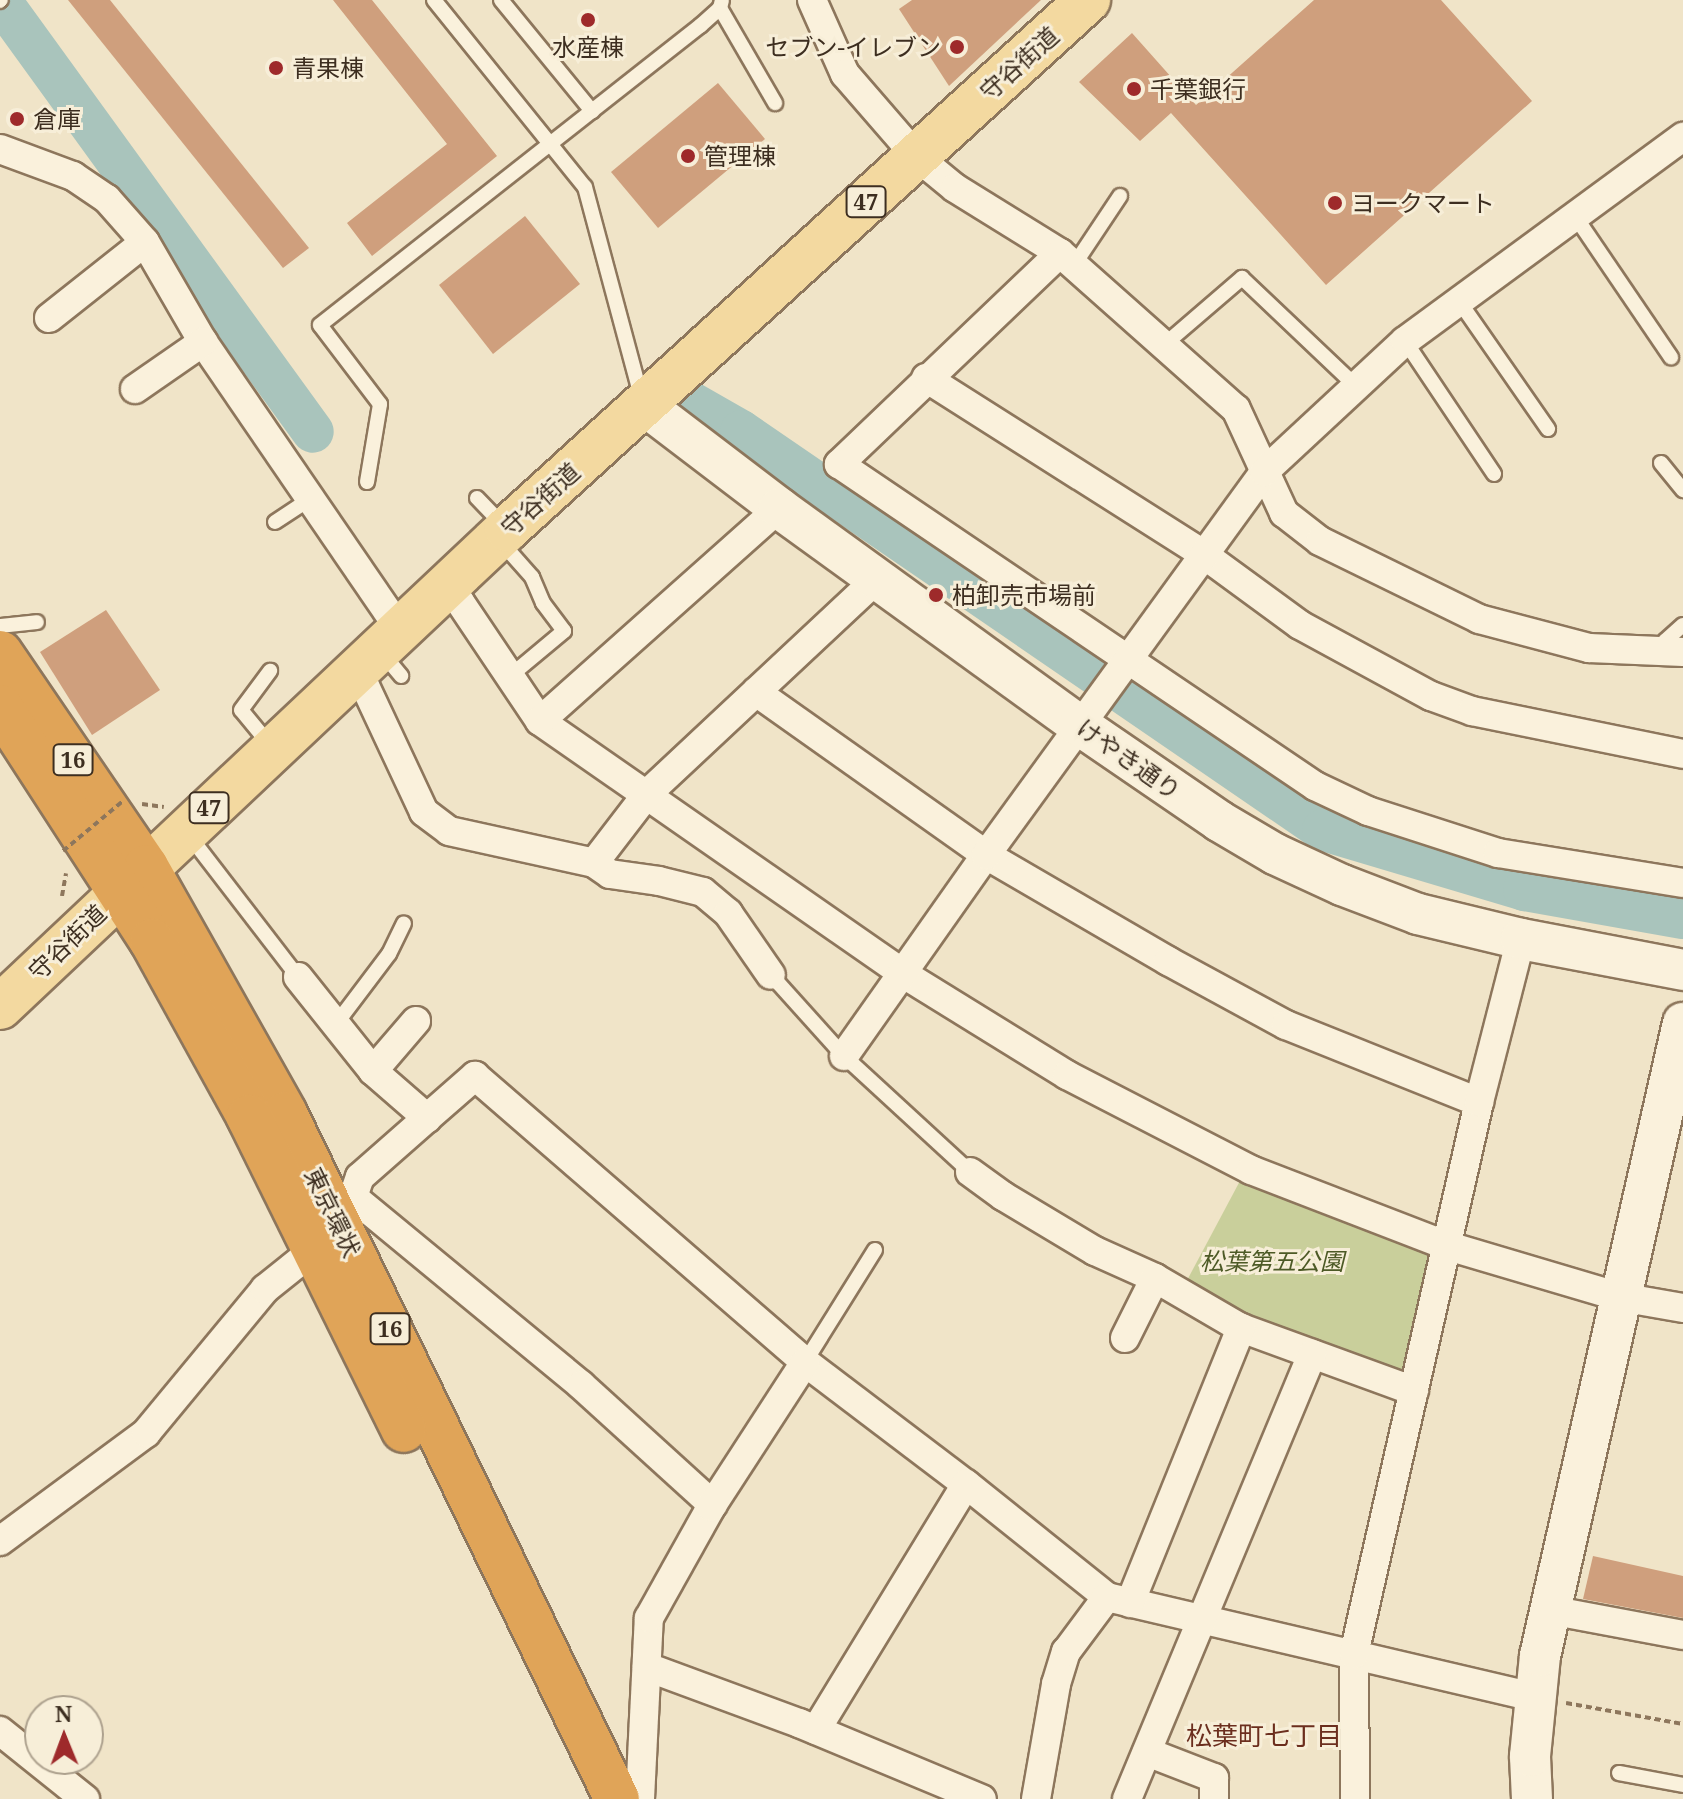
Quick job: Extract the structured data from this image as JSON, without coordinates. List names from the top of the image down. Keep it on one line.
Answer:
{"streets":{"highway":["16","東京環状"],"main road":["守谷街道","47"],"street":["けやき通り"]},"crossings":[["守谷街道","けやき通り"],["守谷街道","東京環状"]],"districts":["松葉町七丁目"],"parks":["松葉第五公園"],"places":["水産棟","セブン-イレブン","青果棟","千葉銀行","倉庫","管理棟","ヨークマート","柏卸売市場前"],"north":"top"}
